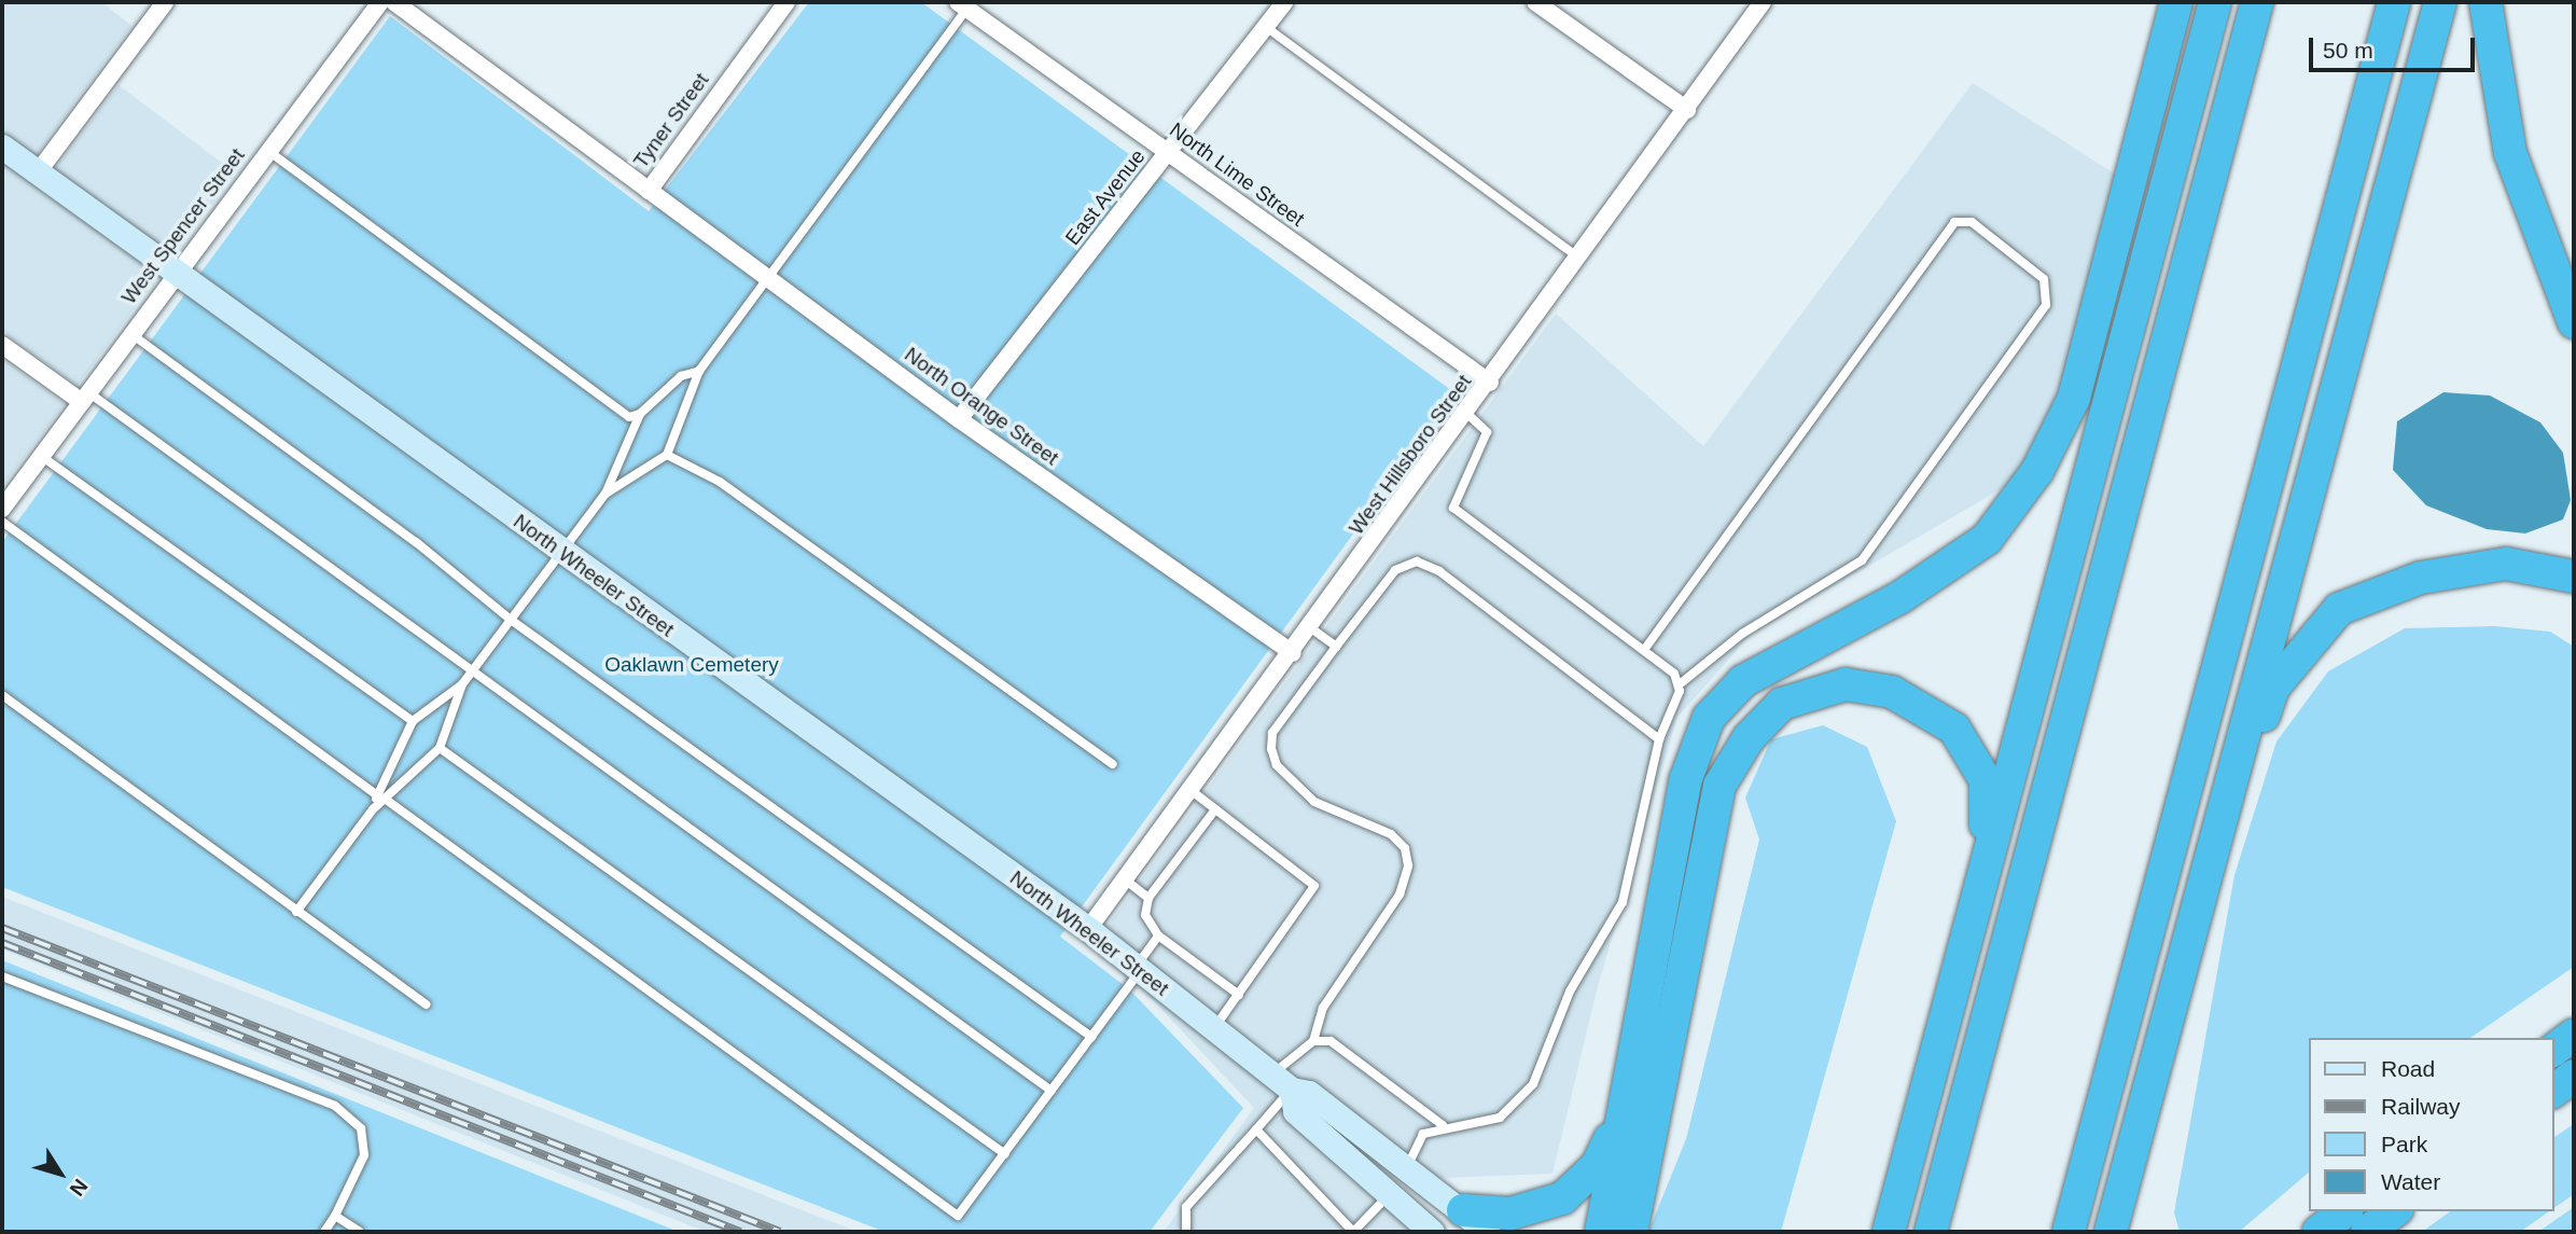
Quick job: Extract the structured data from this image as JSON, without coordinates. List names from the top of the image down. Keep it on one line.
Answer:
{"streets":{"main road":["North Wheeler Street"],"street":["Tyner Street","North Lime Street","East Avenue","West Spencer Street","North Orange Street","West Hillsboro Street"]},"crossings":[["Tyner Street","North Orange Street"],["North Lime Street","East Avenue"],["North Lime Street","West Hillsboro Street"],["East Avenue","North Orange Street"],["West Spencer Street","North Wheeler Street"],["North Orange Street","West Hillsboro Street"],["West Hillsboro Street","North Wheeler Street"]],"parks":["Oaklawn Cemetery"],"legend":["Road","Railway","Park","Water"],"scale_bar":"50 m","north":"bottom right"}
